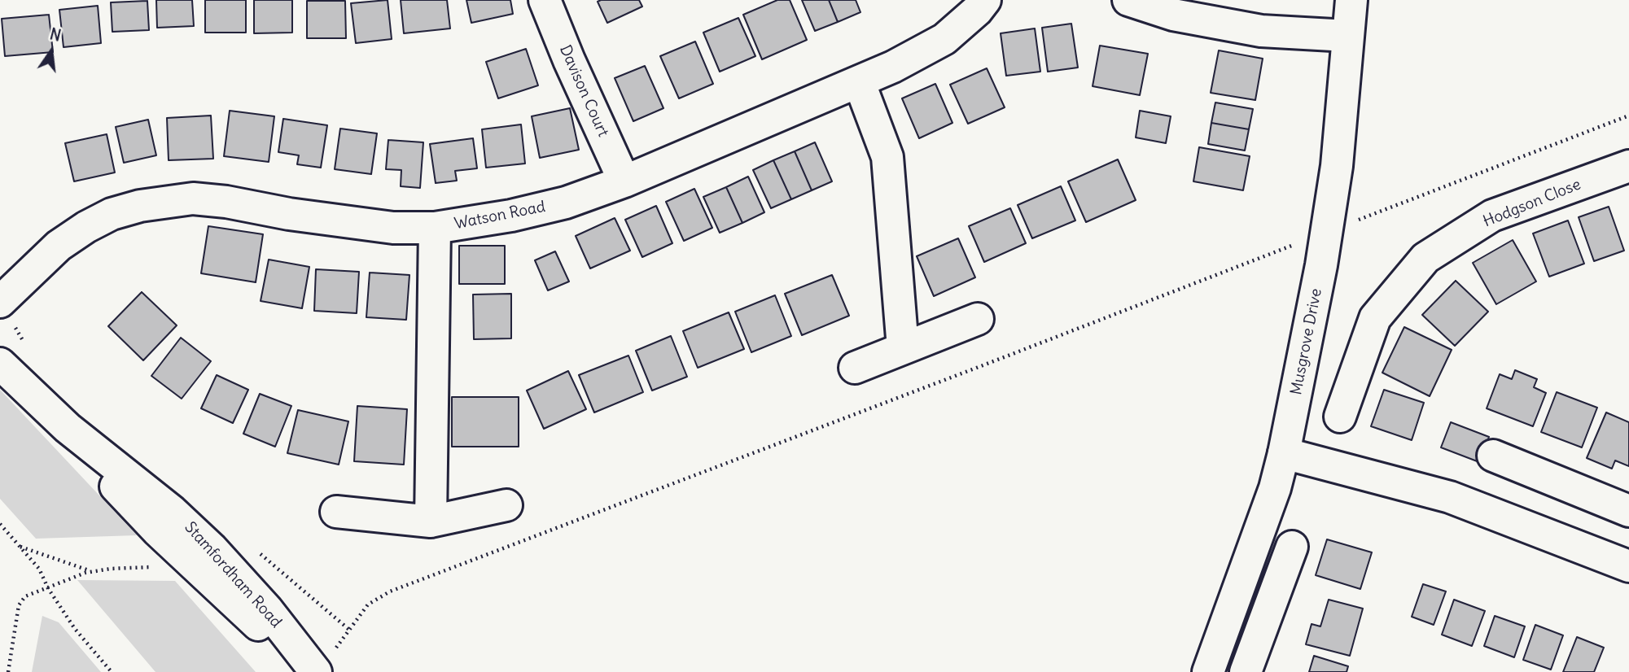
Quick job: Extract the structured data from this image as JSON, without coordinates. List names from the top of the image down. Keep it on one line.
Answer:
{"streets":{"street":["Davison Court","Hodgson Close","Watson Road","Musgrove Drive","Stamfordham Road"]},"crossings":[["Davison Court","Watson Road"]],"north":"top"}
